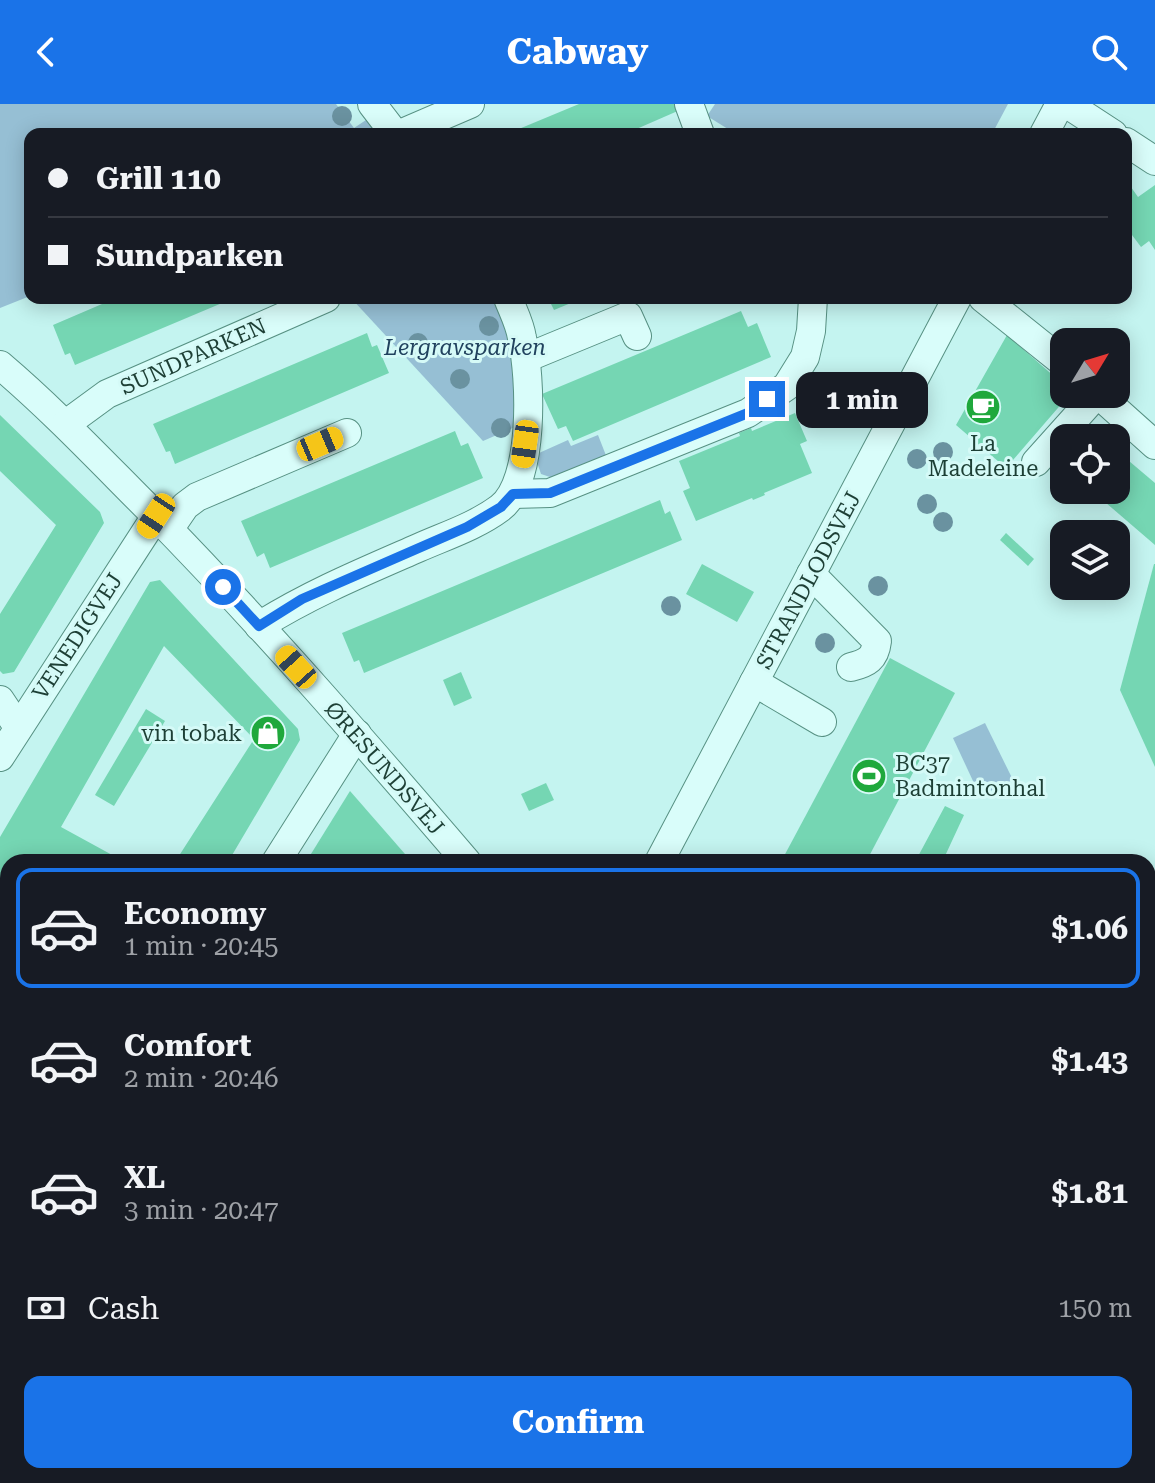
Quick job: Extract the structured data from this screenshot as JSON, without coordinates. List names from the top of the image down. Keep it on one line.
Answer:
{"streets":{"street":["SUNDPARKEN","STRANDLODSVEJ","VENEDIGVEJ","ØRESUNDSVEJ"]},"crossings":[["SUNDPARKEN","ØRESUNDSVEJ"],["VENEDIGVEJ","ØRESUNDSVEJ"]],"parks":["Lergravsparken"],"places":{"cafe":["La Madeleine"],"shop":["vin tobak"],"sports":["BC37 Badmintonhal"]},"north":"top right","page":{"header":"Cabway","banner":["Grill 110","Sundparken"],"bubble":"1 min","list":[{"name":"Economy","note":"1 min · 20:45","value":"$1.06"},{"name":"Comfort","note":"2 min · 20:46","value":"$1.43"},{"name":"XL","note":"3 min · 20:47","value":"$1.81"}],"pay":["Cash","150 m"],"buttons":"Confirm"}}
